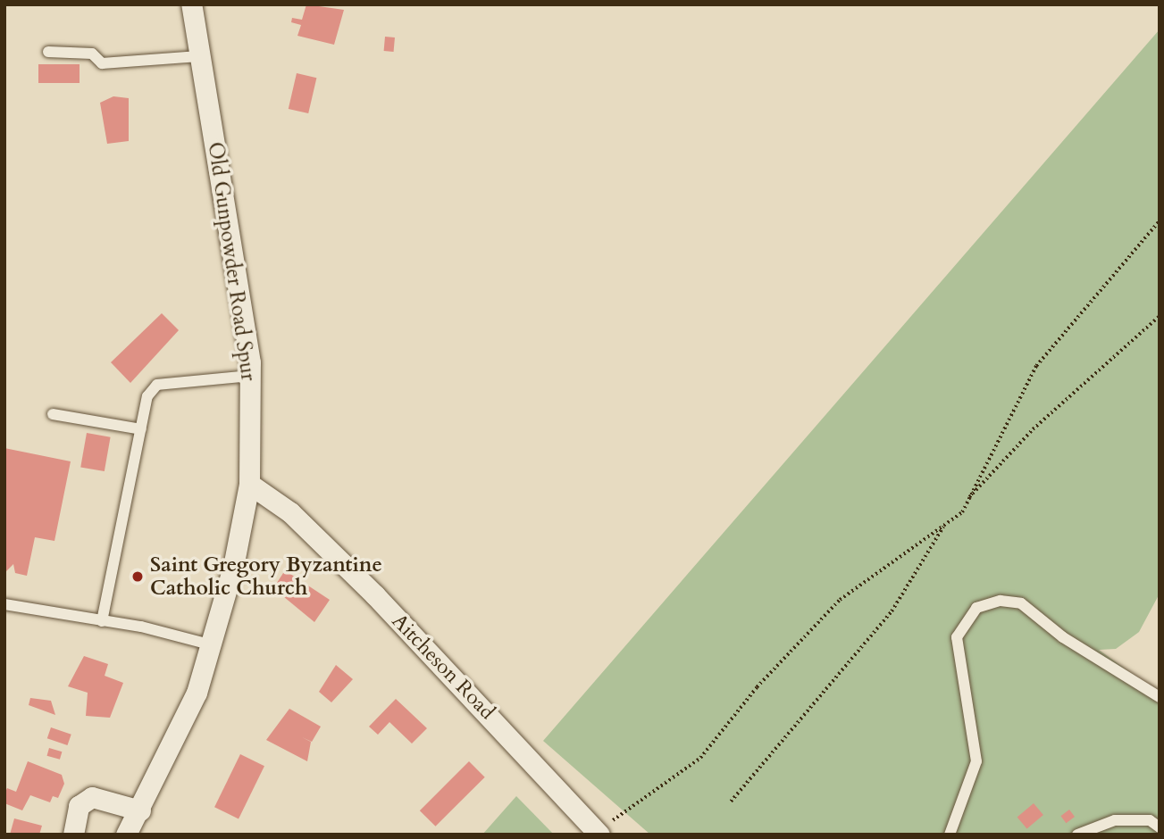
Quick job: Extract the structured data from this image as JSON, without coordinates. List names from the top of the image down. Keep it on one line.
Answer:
{"streets":{"street":["Old Gunpowder Road Spur","Aitcheson Road"]},"crossings":[["Old Gunpowder Road Spur","Aitcheson Road"]],"places":["Saint Gregory Byzantine Catholic Church"]}
